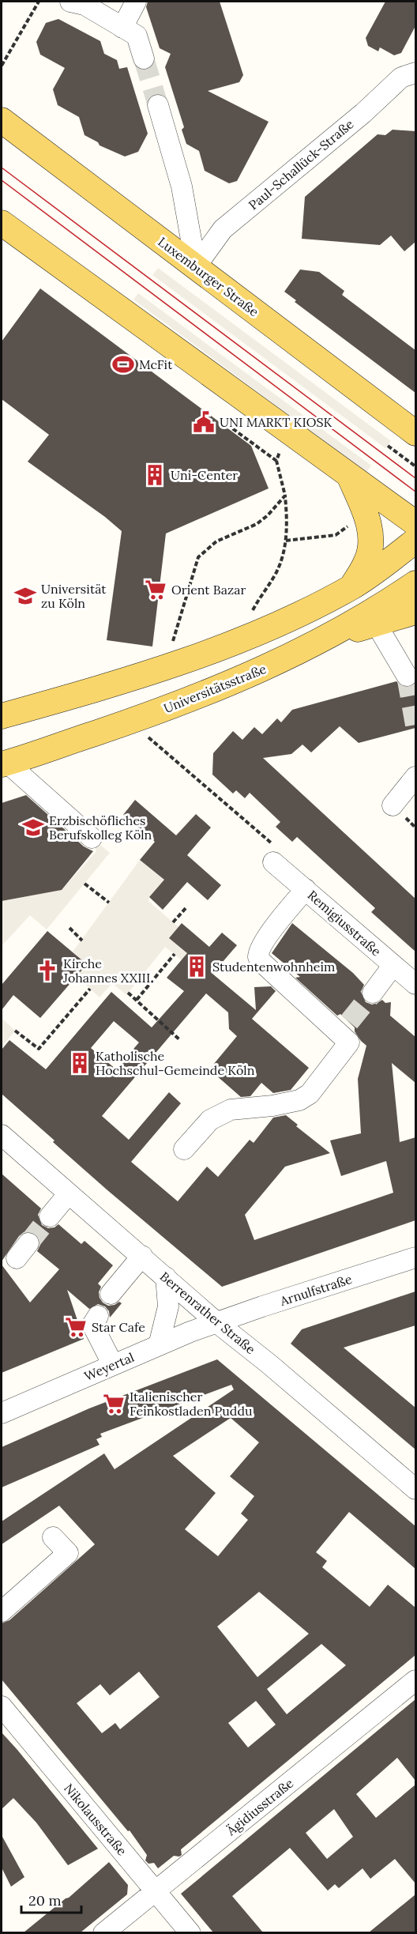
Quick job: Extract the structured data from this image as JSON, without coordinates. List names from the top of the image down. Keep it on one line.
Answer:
{"streets":{"main road":["Luxemburger Straße","Universitätsstraße"],"street":["Paul-Schallück-Straße","Remigiusstraße","Arnulfstraße","Berrenrather Straße","Weyertal","Ägidiusstraße","Nikolausstraße"]},"crossings":[["Paul-Schallück-Straße","Luxemburger Straße"],["Arnulfstraße","Berrenrather Straße"],["Arnulfstraße","Weyertal"],["Berrenrather Straße","Weyertal"],["Ägidiusstraße","Nikolausstraße"]],"places":{"sports":["McFit"],"public building":["UNI MARKT KIOSK"],"building":["Uni-Center","Studentenwohnheim","Katholische Hochschul-Gemeinde Köln"],"supermarket":["Orient Bazar","Star Cafe","Italienischer Feinkostladen Puddu"],"school or university":["Universität zu Köln","Erzbischöfliches Berufskolleg Köln"],"church":["Kirche Johannes XXIII."]},"scale_bar":"20 m"}
